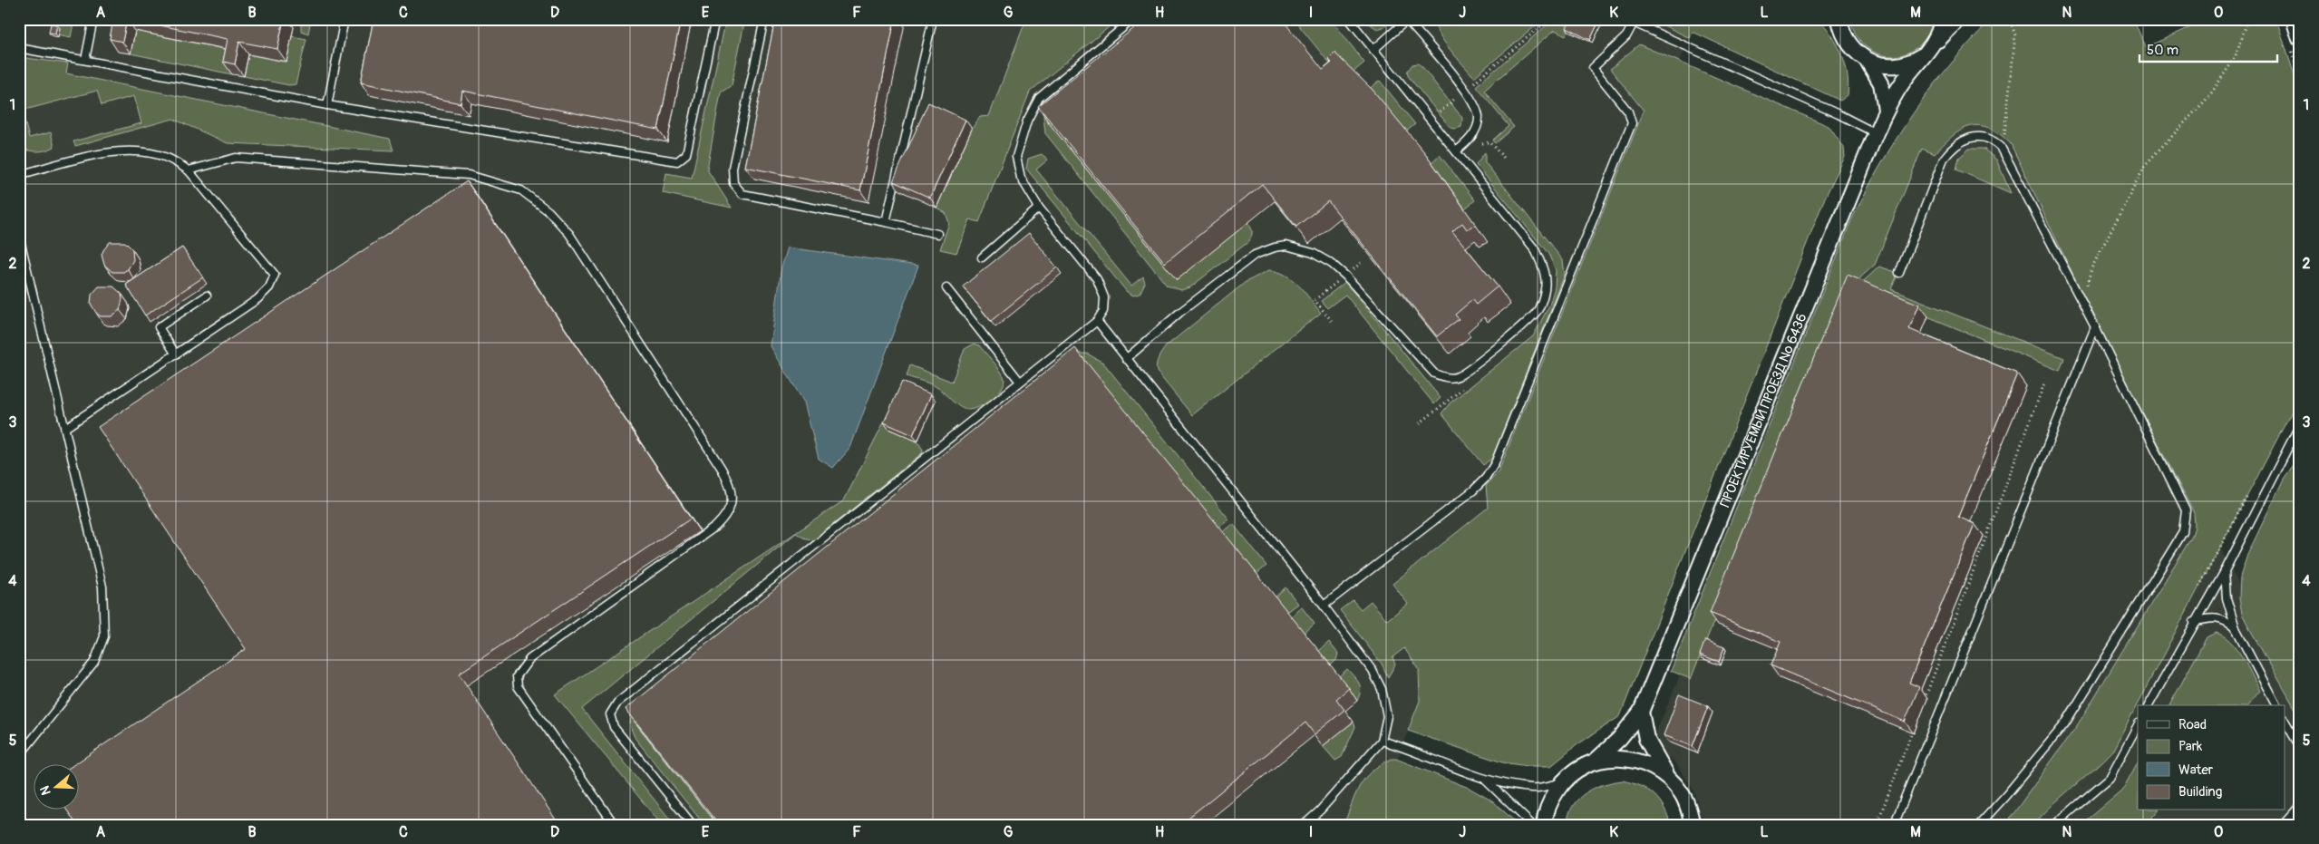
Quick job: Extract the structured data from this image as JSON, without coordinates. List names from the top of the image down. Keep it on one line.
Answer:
{"streets":{"street":["ПРОЕКТИРУЕМЫЙ ПРОЕЗД № 6436"]},"legend":["Road","Park","Water","Building"],"scale_bar":"50 m","north":"left","grid":{"columns":["A","B","C","D","E","F","G","H","I","J","K","L","M","N","O"],"rows":["1","2","3","4","5"]}}
